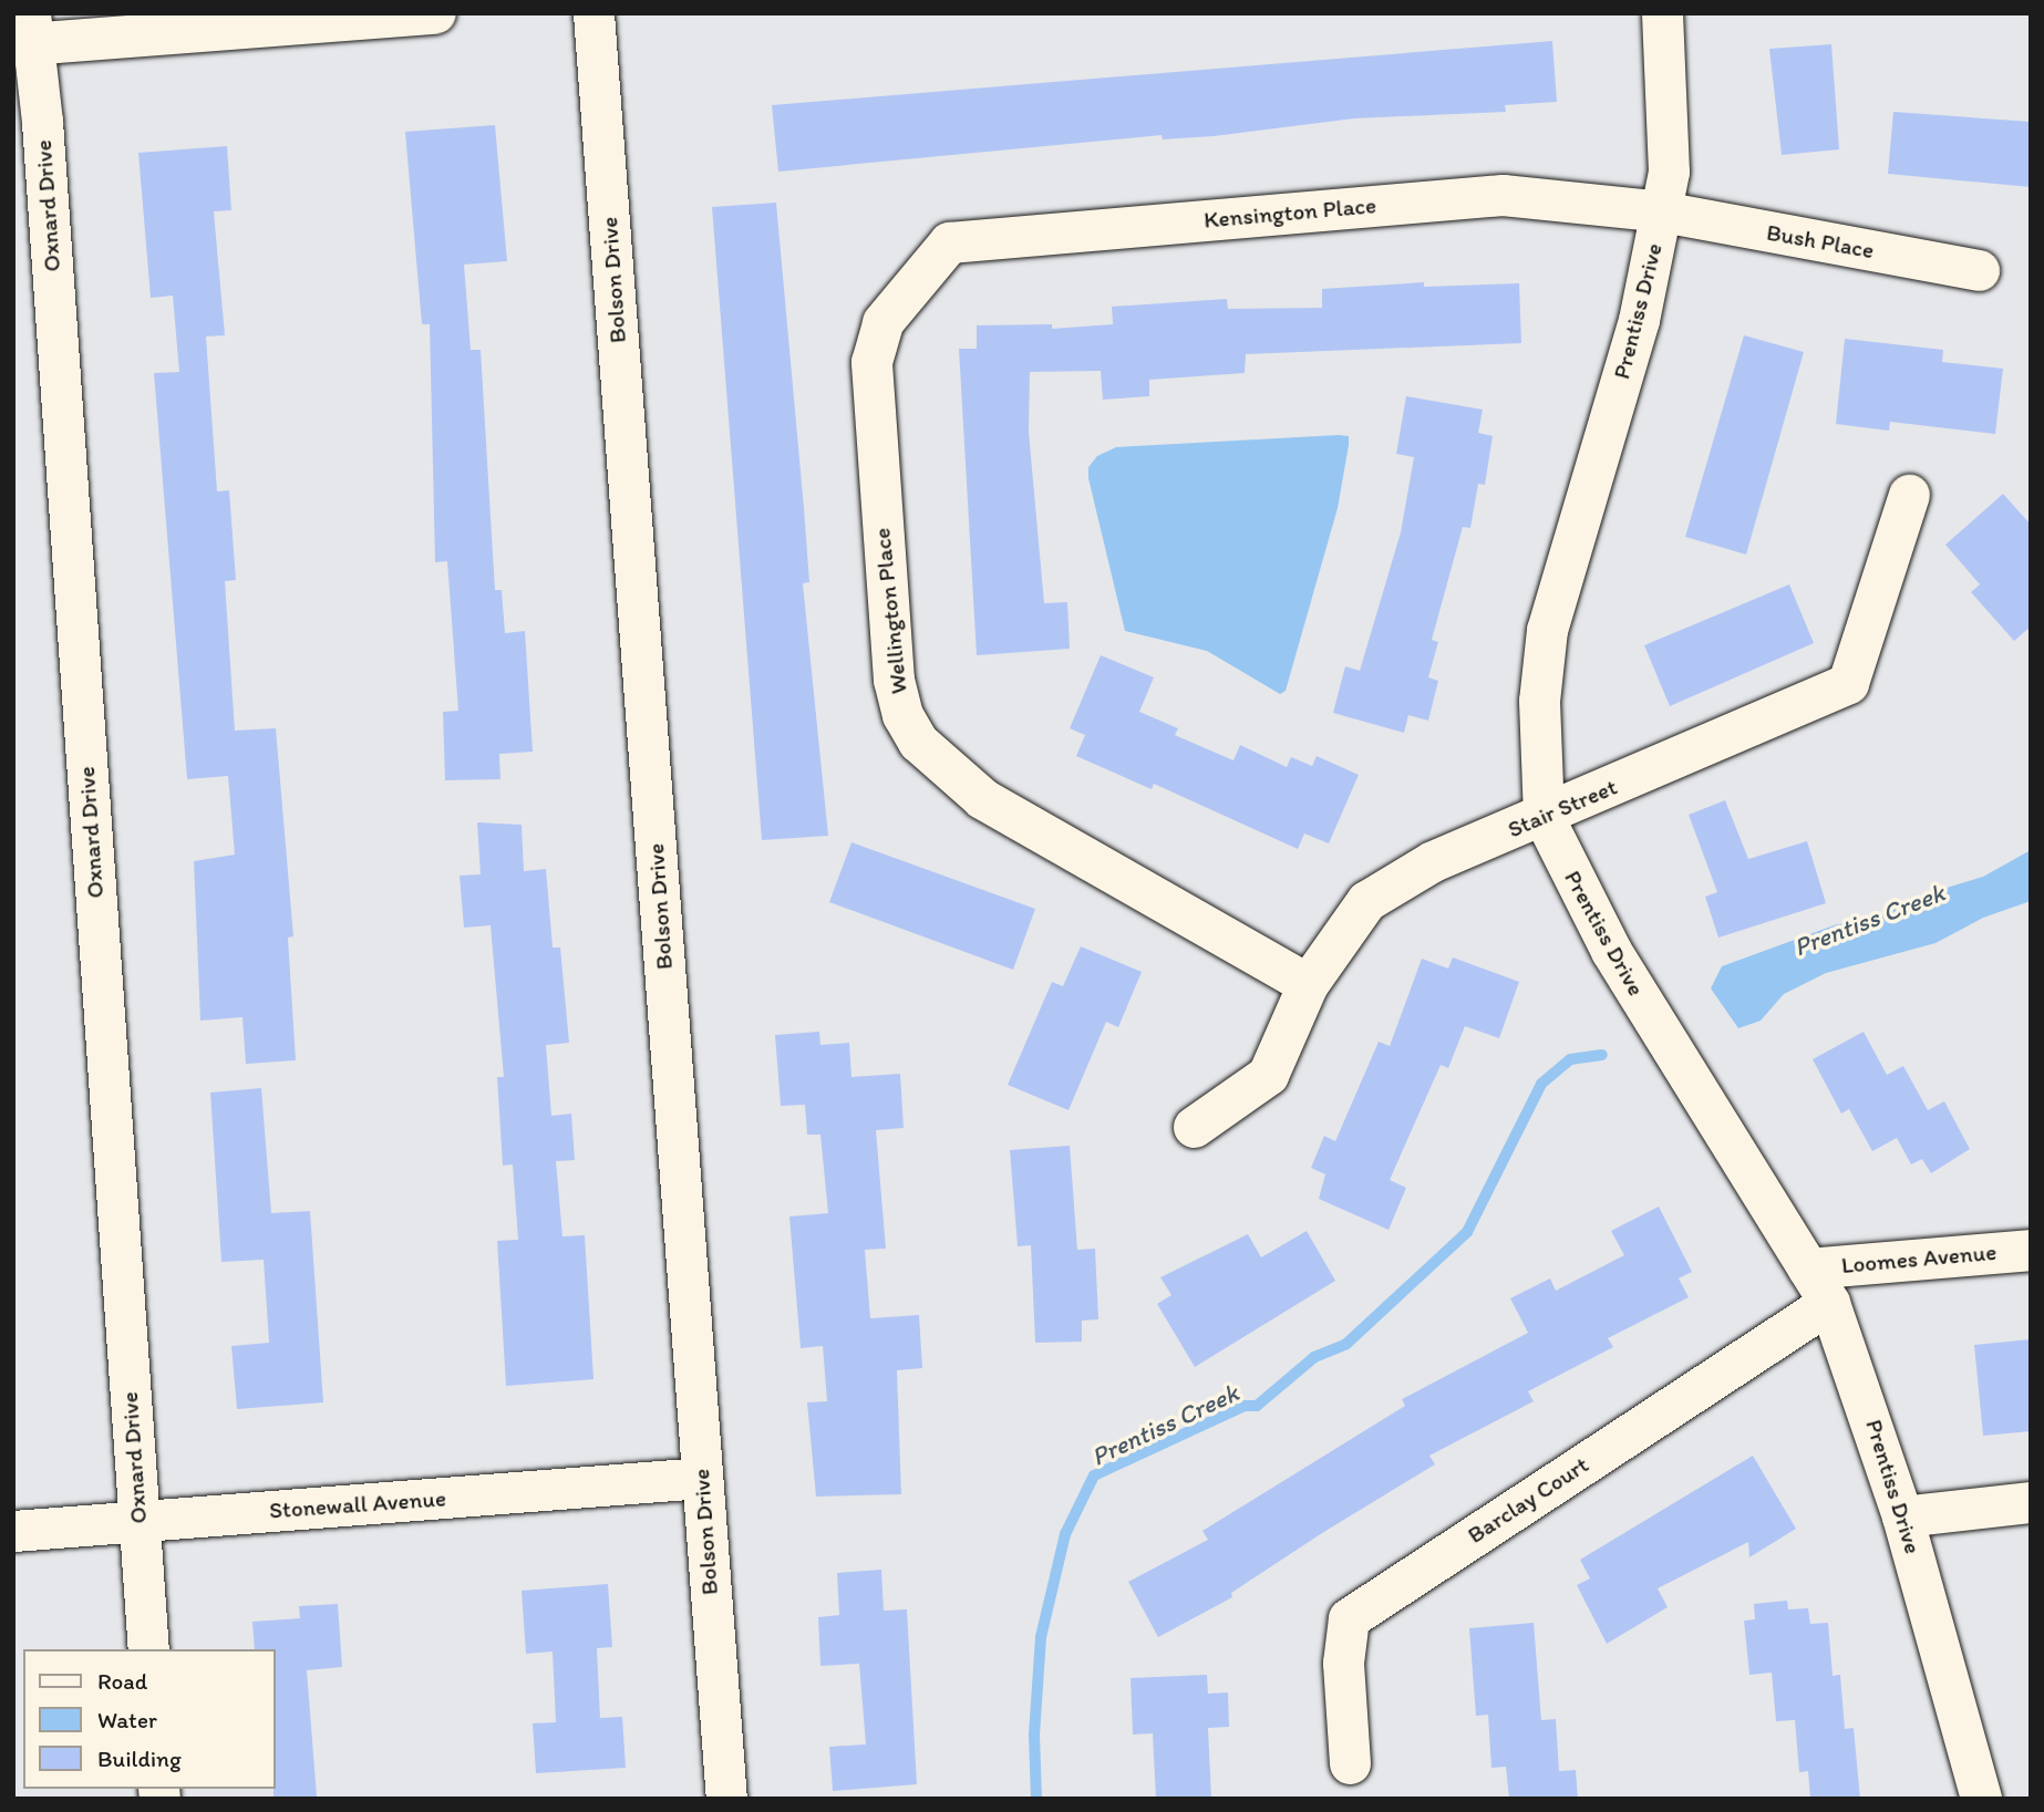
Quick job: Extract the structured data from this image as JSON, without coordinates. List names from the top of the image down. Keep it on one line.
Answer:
{"streets":{"street":["Oxnard Drive","Kensington Place","Bush Place","Bolson Drive","Prentiss Drive","Wellington Place","Stair Street","Loomes Avenue","Barclay Court","Stonewall Avenue"]},"crossings":[["Oxnard Drive","Stonewall Avenue"],["Kensington Place","Bush Place"],["Kensington Place","Prentiss Drive"],["Kensington Place","Wellington Place"],["Bush Place","Prentiss Drive"],["Bolson Drive","Stonewall Avenue"],["Prentiss Drive","Stair Street"],["Prentiss Drive","Loomes Avenue"],["Prentiss Drive","Barclay Court"],["Wellington Place","Stair Street"]],"water":["Prentiss Creek"],"legend":["Road","Water","Building"]}
